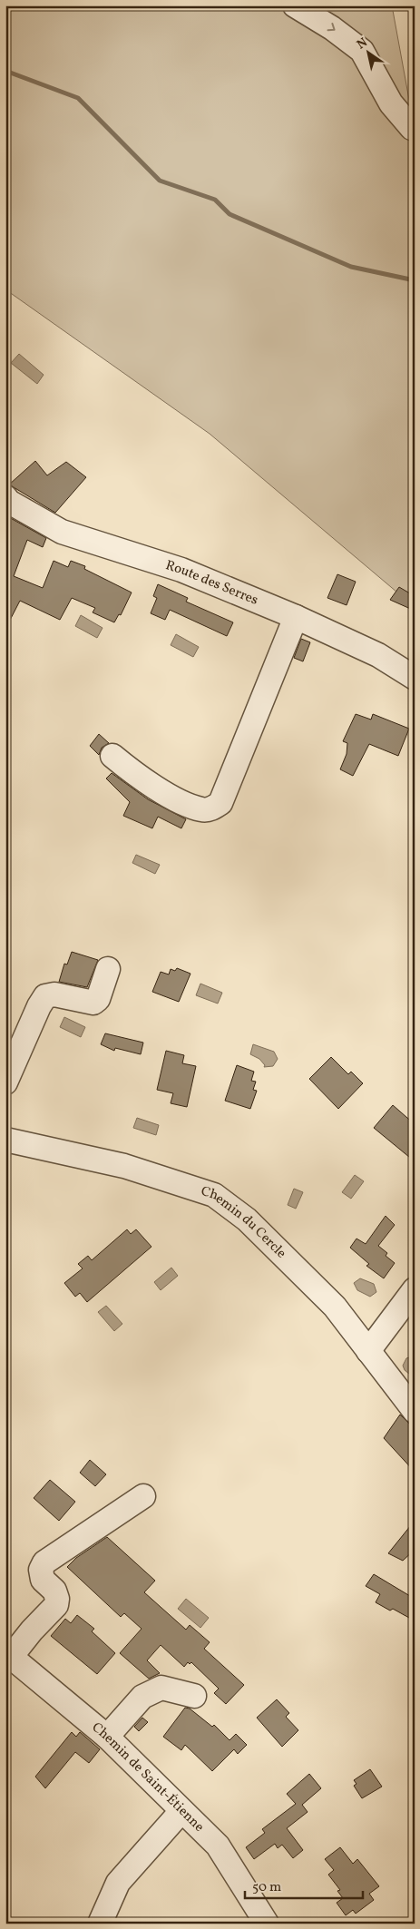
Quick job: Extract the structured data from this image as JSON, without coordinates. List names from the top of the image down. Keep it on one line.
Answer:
{"streets":{"street":["Route des Serres","Chemin du Cercle","Chemin de Saint-Étienne"]},"scale_bar":"50 m","north":"top left"}
